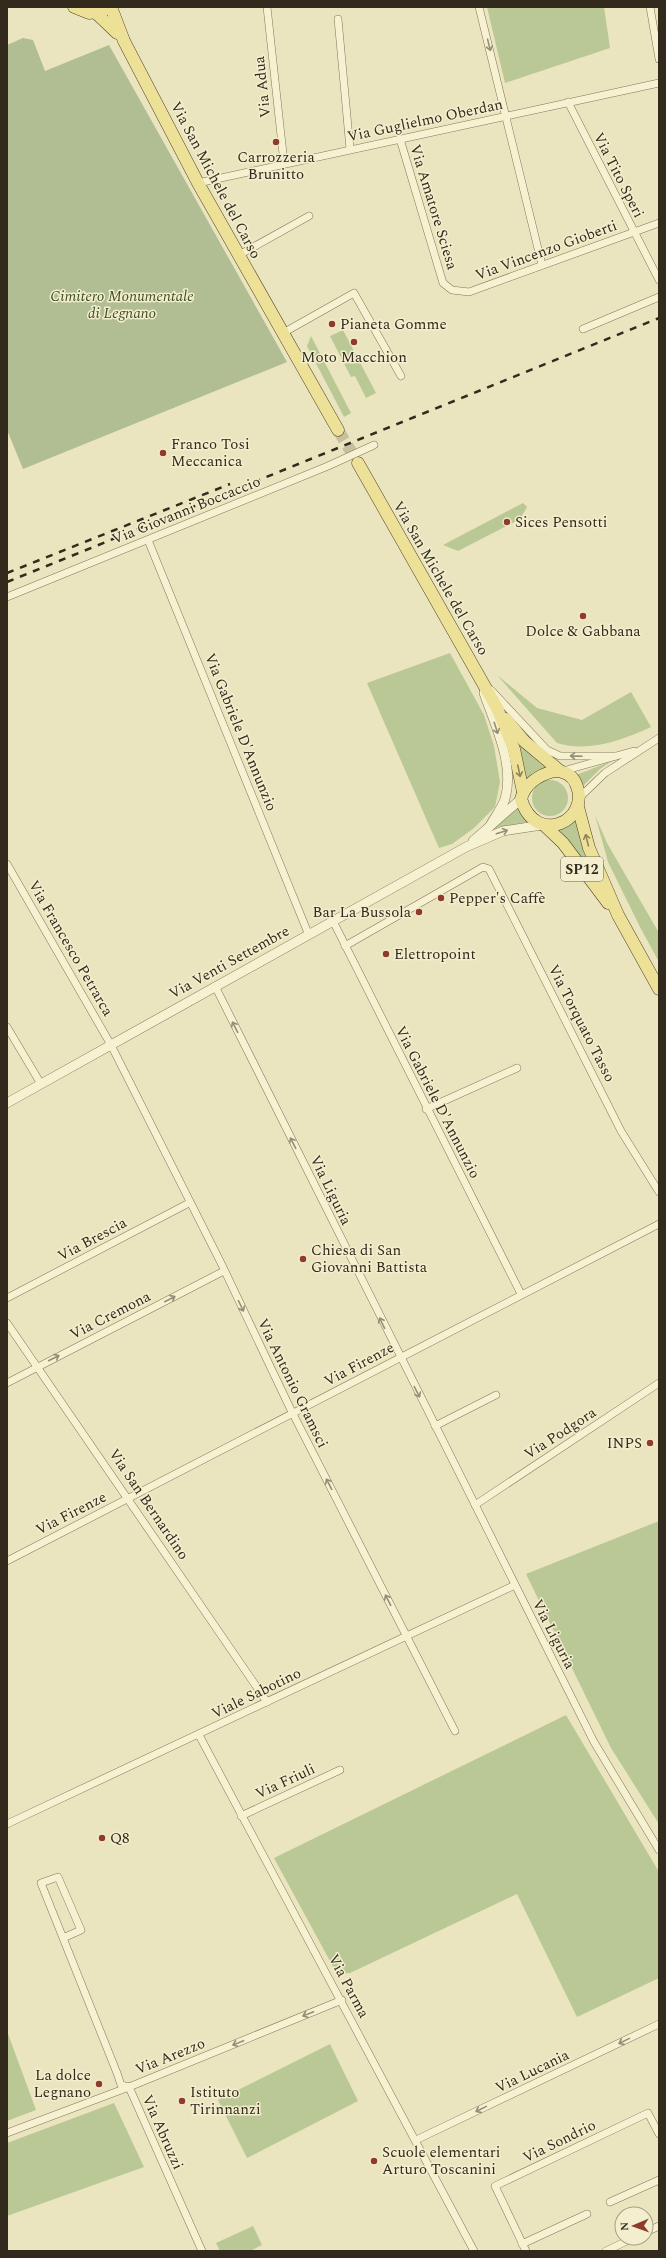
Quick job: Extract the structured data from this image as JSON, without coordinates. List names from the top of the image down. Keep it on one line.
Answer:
{"streets":{"main road":["Via San Michele del Carso","SP12"],"street":["Via Adua","Via Guglielmo Oberdan","Via Tito Speri","Via Amatore Sciesa","Via Vincenzo Gioberti","Via Giovanni Boccaccio","Via Gabriele D'Annunzio","Via Francesco Petrarca","Via Venti Settembre","Via Torquato Tasso","Via Liguria","Via Brescia","Via Cremona","Via Firenze","Via Antonio Gramsci","Via Podgora","Via San Bernardino","Viale Sabotino","Via Friuli","Via Parma","Via Arezzo","Via Lucania","Via Abruzzi","Via Sondrio"]},"crossings":[["Via Adua","Via Guglielmo Oberdan"],["Via Guglielmo Oberdan","Via Tito Speri"],["Via Guglielmo Oberdan","Via San Michele del Carso"],["Via Guglielmo Oberdan","Via Amatore Sciesa"],["Via Tito Speri","Via Vincenzo Gioberti"],["Via Amatore Sciesa","Via Vincenzo Gioberti"],["Via Giovanni Boccaccio","Via Gabriele D'Annunzio"],["Via Gabriele D'Annunzio","Via Venti Settembre"],["Via Gabriele D'Annunzio","Via Torquato Tasso"],["Via Gabriele D'Annunzio","Via Firenze"],["SP12","Via Venti Settembre"],["Via Francesco Petrarca","Via Venti Settembre"],["Via Francesco Petrarca","Via Antonio Gramsci"],["Via Venti Settembre","Via Liguria"],["Via Venti Settembre","Via Antonio Gramsci"],["Via Liguria","Via Firenze"],["Via Liguria","Via Podgora"],["Via Liguria","Viale Sabotino"],["Via Brescia","Via Antonio Gramsci"],["Via Cremona","Via Antonio Gramsci"],["Via Cremona","Via San Bernardino"],["Via Firenze","Via Antonio Gramsci"],["Via Firenze","Via San Bernardino"],["Via Antonio Gramsci","Viale Sabotino"],["Via San Bernardino","Viale Sabotino"],["Viale Sabotino","Via Parma"],["Via Friuli","Via Parma"],["Via Parma","Via Arezzo"],["Via Parma","Via Lucania"],["Via Arezzo","Via Abruzzi"]],"one_way":["Via Cremona","Via Arezzo","Via Lucania"],"parks":["Cimitero Monumentale di Legnano"],"places":["Carrozzeria Brunitto","Pianeta Gomme","Moto Macchion","Franco Tosi Meccanica","Sices Pensotti","Dolce & Gabbana","Pepper's Caffè","Bar La Bussola","Elettropoint","Chiesa di San Giovanni Battista","INPS","Q8","La dolce Legnano","Istituto Tirinnanzi","Scuole elementari Arturo Toscanini"],"north":"left"}
